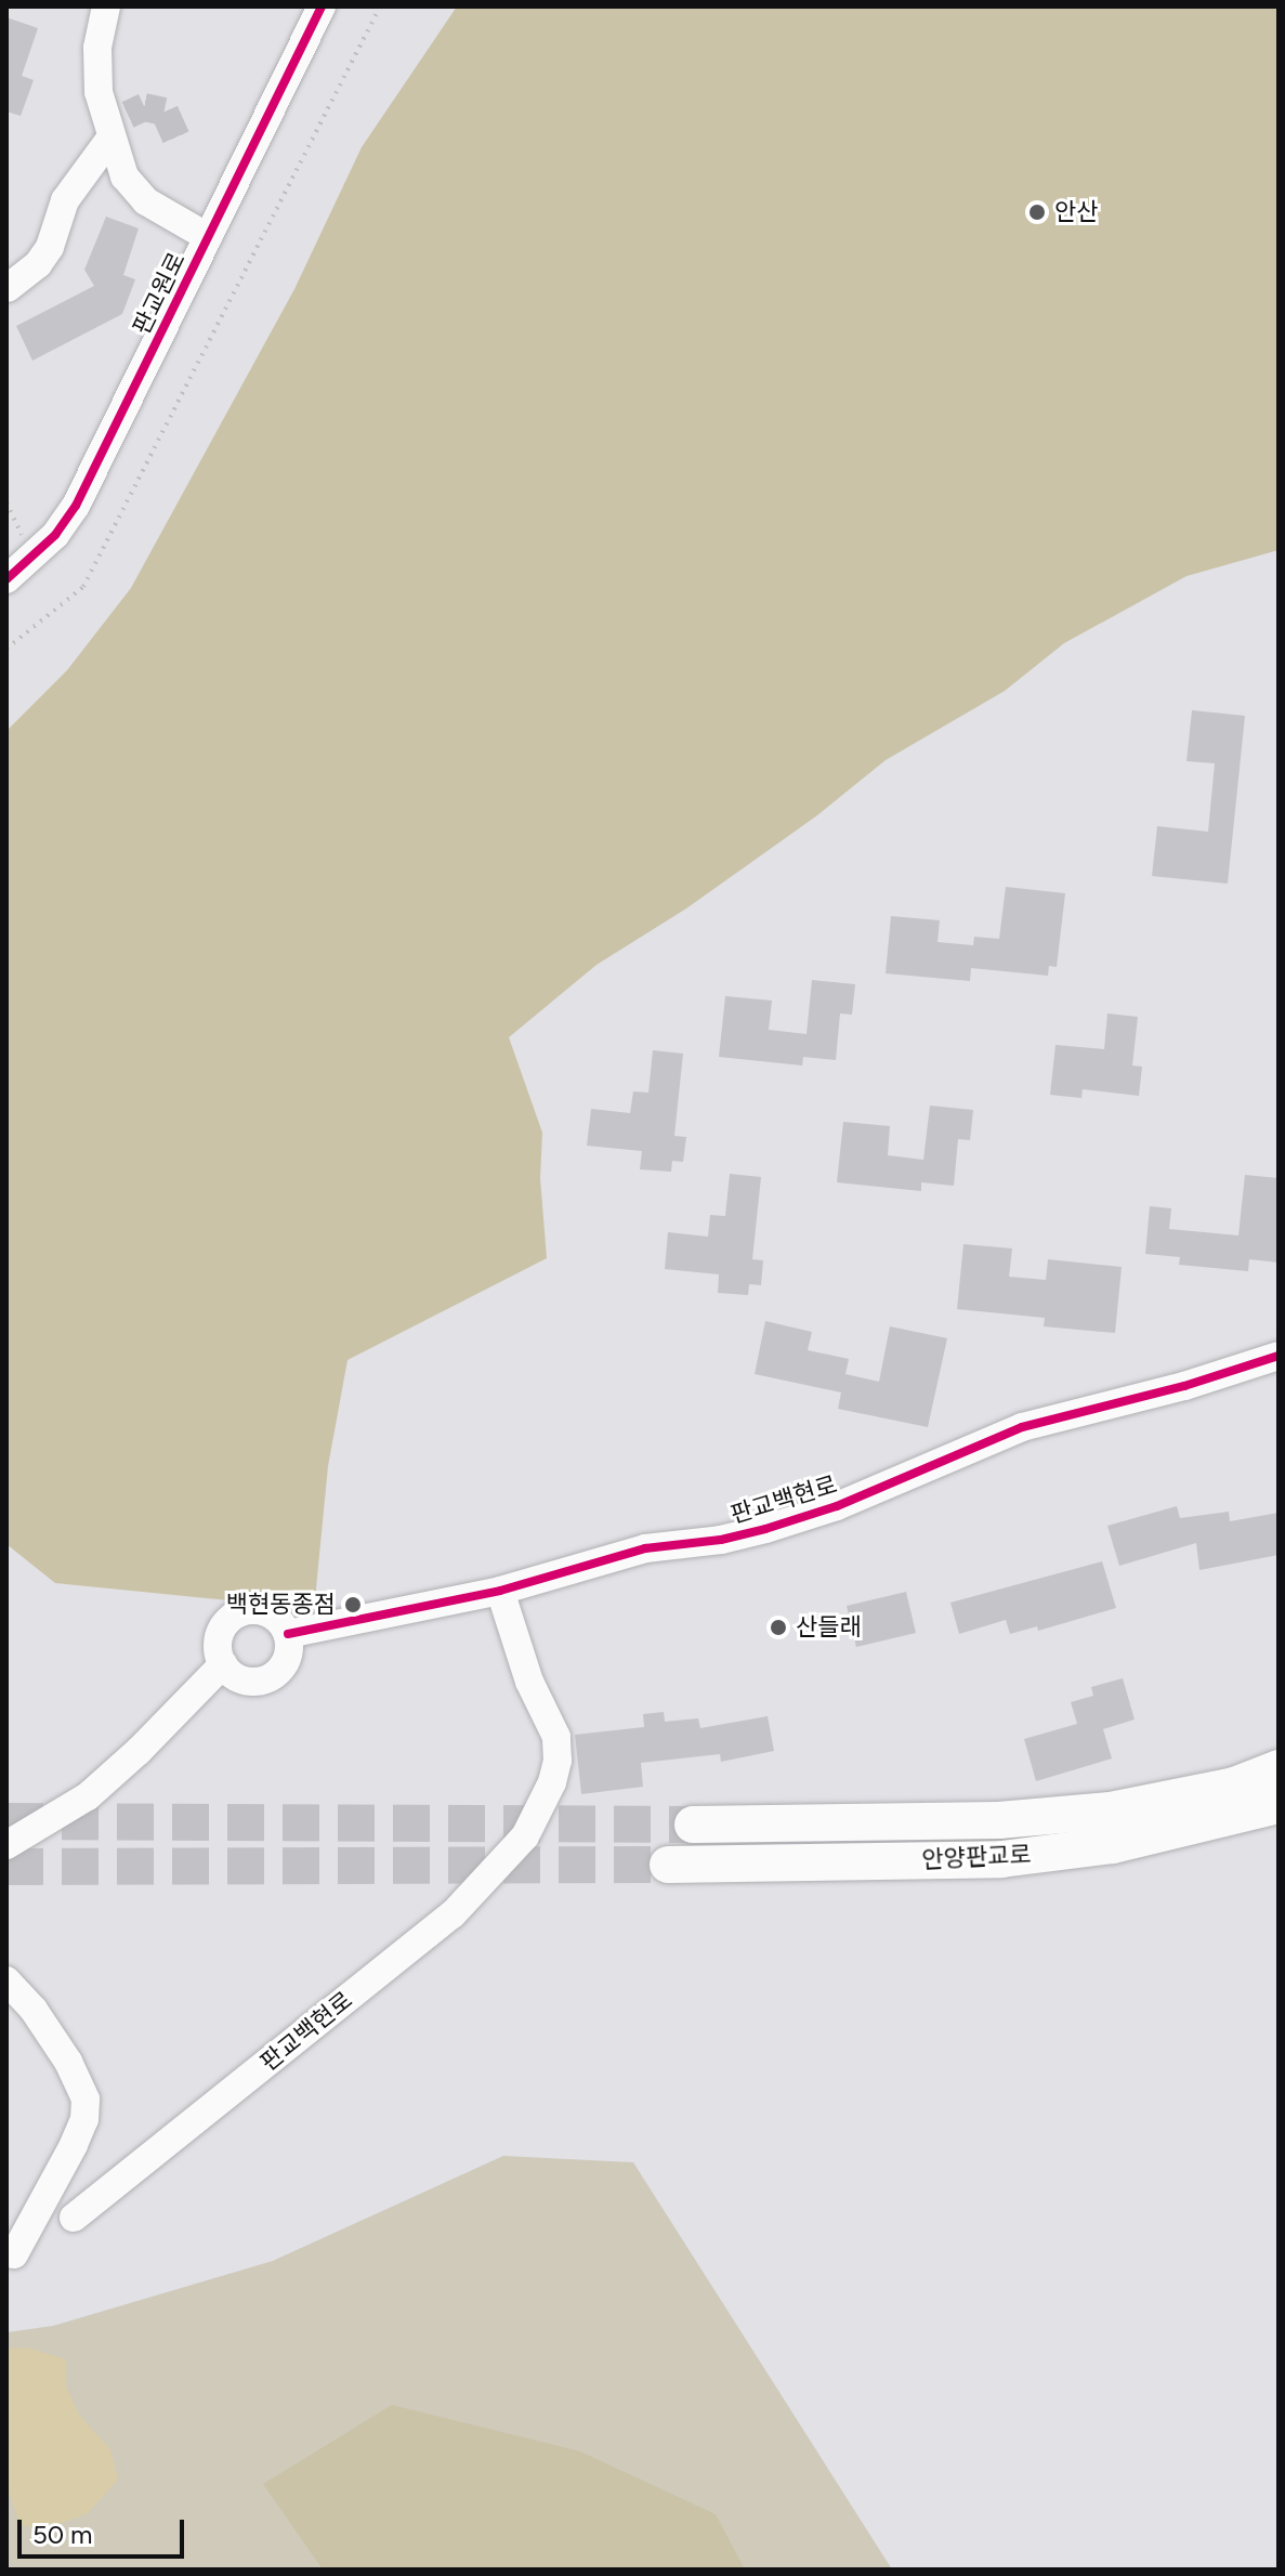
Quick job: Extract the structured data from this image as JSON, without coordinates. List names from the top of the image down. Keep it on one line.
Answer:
{"streets":{"main road":["안양판교로"],"street":["판교원로","판교백현로"]},"places":["안산","백현동종점","산들래"],"scale_bar":"50 m"}
